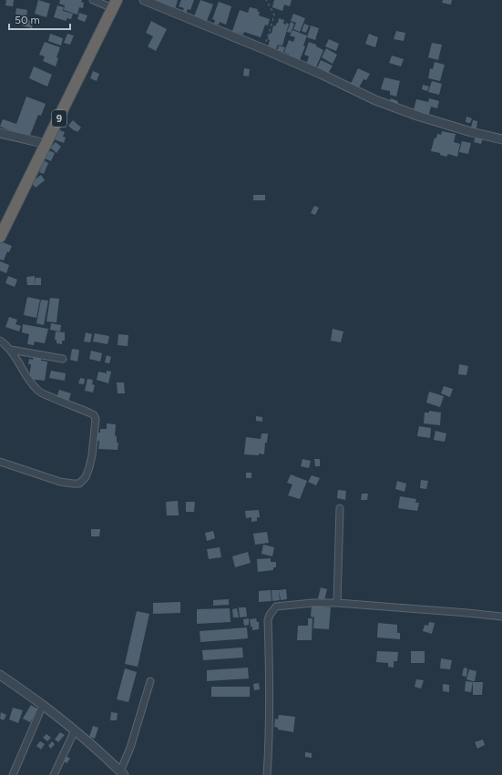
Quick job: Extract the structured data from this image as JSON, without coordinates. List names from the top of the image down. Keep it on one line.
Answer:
{"streets":{"highway":["9"]},"scale_bar":"50 m"}
